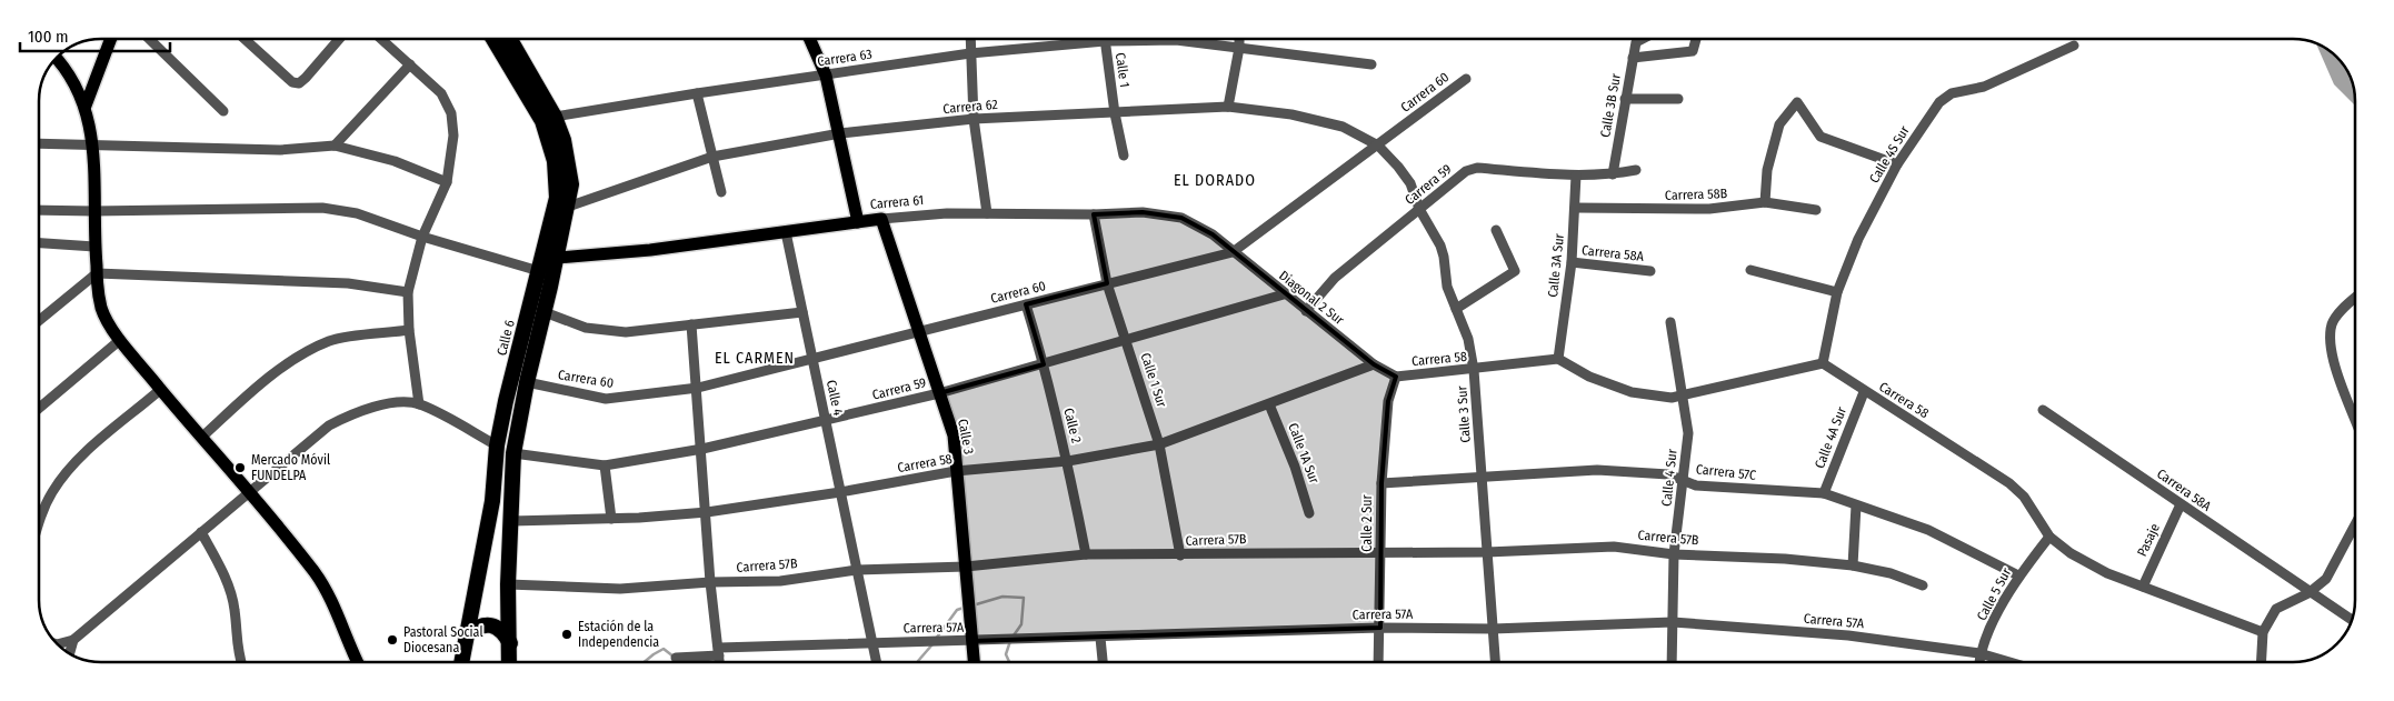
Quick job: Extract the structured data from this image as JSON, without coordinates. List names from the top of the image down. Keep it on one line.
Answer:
{"streets":{"highway":["Calle 6"],"main road":["Carrera 61","Calle 3"],"street":["Carrera 63","Calle 1","Carrera 60","Calle 3B Sur","Carrera 62","Calle 4S Sur","Carrera 59","Carrera 58B","Carrera 58A","Calle 3A Sur","Diagonal 2 Sur","Carrera 58","Calle 1 Sur","Calle 4","Calle 3 Sur","Calle 2","Calle 4A Sur","Calle 1A Sur","Carrera 57C","Calle 4 Sur","Calle 2 Sur","Carrera 57B","Pasaje","Calle 5 Sur","Carrera 57A"]},"crossings":[["Calle 1","Carrera 62"],["Carrera 60","Carrera 62"],["Carrera 60","Carrera 61"],["Carrera 60","Diagonal 2 Sur"],["Carrera 60","Calle 1 Sur"],["Carrera 60","Calle 4"],["Carrera 60","Calle 3 Sur"],["Carrera 60","Calle 2"],["Carrera 60","Calle 3"],["Calle 3B Sur","Carrera 59"],["Carrera 62","Calle 3 Sur"],["Calle 4S Sur","Carrera 58"],["Carrera 59","Calle 3A Sur"],["Carrera 59","Diagonal 2 Sur"],["Carrera 59","Calle 1 Sur"],["Carrera 59","Calle 4"],["Carrera 59","Calle 3 Sur"],["Carrera 59","Calle 2"],["Carrera 59","Calle 3"],["Carrera 58B","Calle 3A Sur"],["Carrera 61","Diagonal 2 Sur"],["Carrera 61","Calle 1 Sur"],["Carrera 61","Calle 4"],["Carrera 61","Calle 3"],["Carrera 58A","Calle 3A Sur"],["Carrera 58A","Pasaje"],["Calle 3A Sur","Carrera 58"],["Diagonal 2 Sur","Carrera 58"],["Carrera 58","Calle 1 Sur"],["Carrera 58","Calle 4"],["Carrera 58","Calle 3 Sur"],["Carrera 58","Calle 2"],["Carrera 58","Calle 3"],["Carrera 58","Calle 4A Sur"],["Carrera 58","Calle 1A Sur"],["Carrera 58","Calle 2 Sur"],["Carrera 58","Pasaje"],["Carrera 58","Calle 5 Sur"],["Calle 1 Sur","Carrera 57B"],["Calle 4","Carrera 57B"],["Calle 4","Carrera 57A"],["Calle 3 Sur","Carrera 57C"],["Calle 3 Sur","Carrera 57B"],["Calle 3 Sur","Carrera 57A"],["Calle 2","Carrera 57B"],["Calle 3","Carrera 57B"],["Calle 3","Carrera 57A"],["Calle 4A Sur","Carrera 57C"],["Carrera 57C","Calle 4 Sur"],["Carrera 57C","Calle 2 Sur"],["Carrera 57C","Calle 5 Sur"],["Calle 4 Sur","Carrera 57B"],["Calle 4 Sur","Carrera 57A"],["Calle 2 Sur","Carrera 57B"],["Calle 2 Sur","Carrera 57A"],["Calle 5 Sur","Carrera 57A"]],"districts":["EL DORADO","EL CARMEN"],"places":["Mercado Móvil FUNDELPA","Estación de la Independencia","Pastoral Social Diocesana"],"scale_bar":"100 m"}
